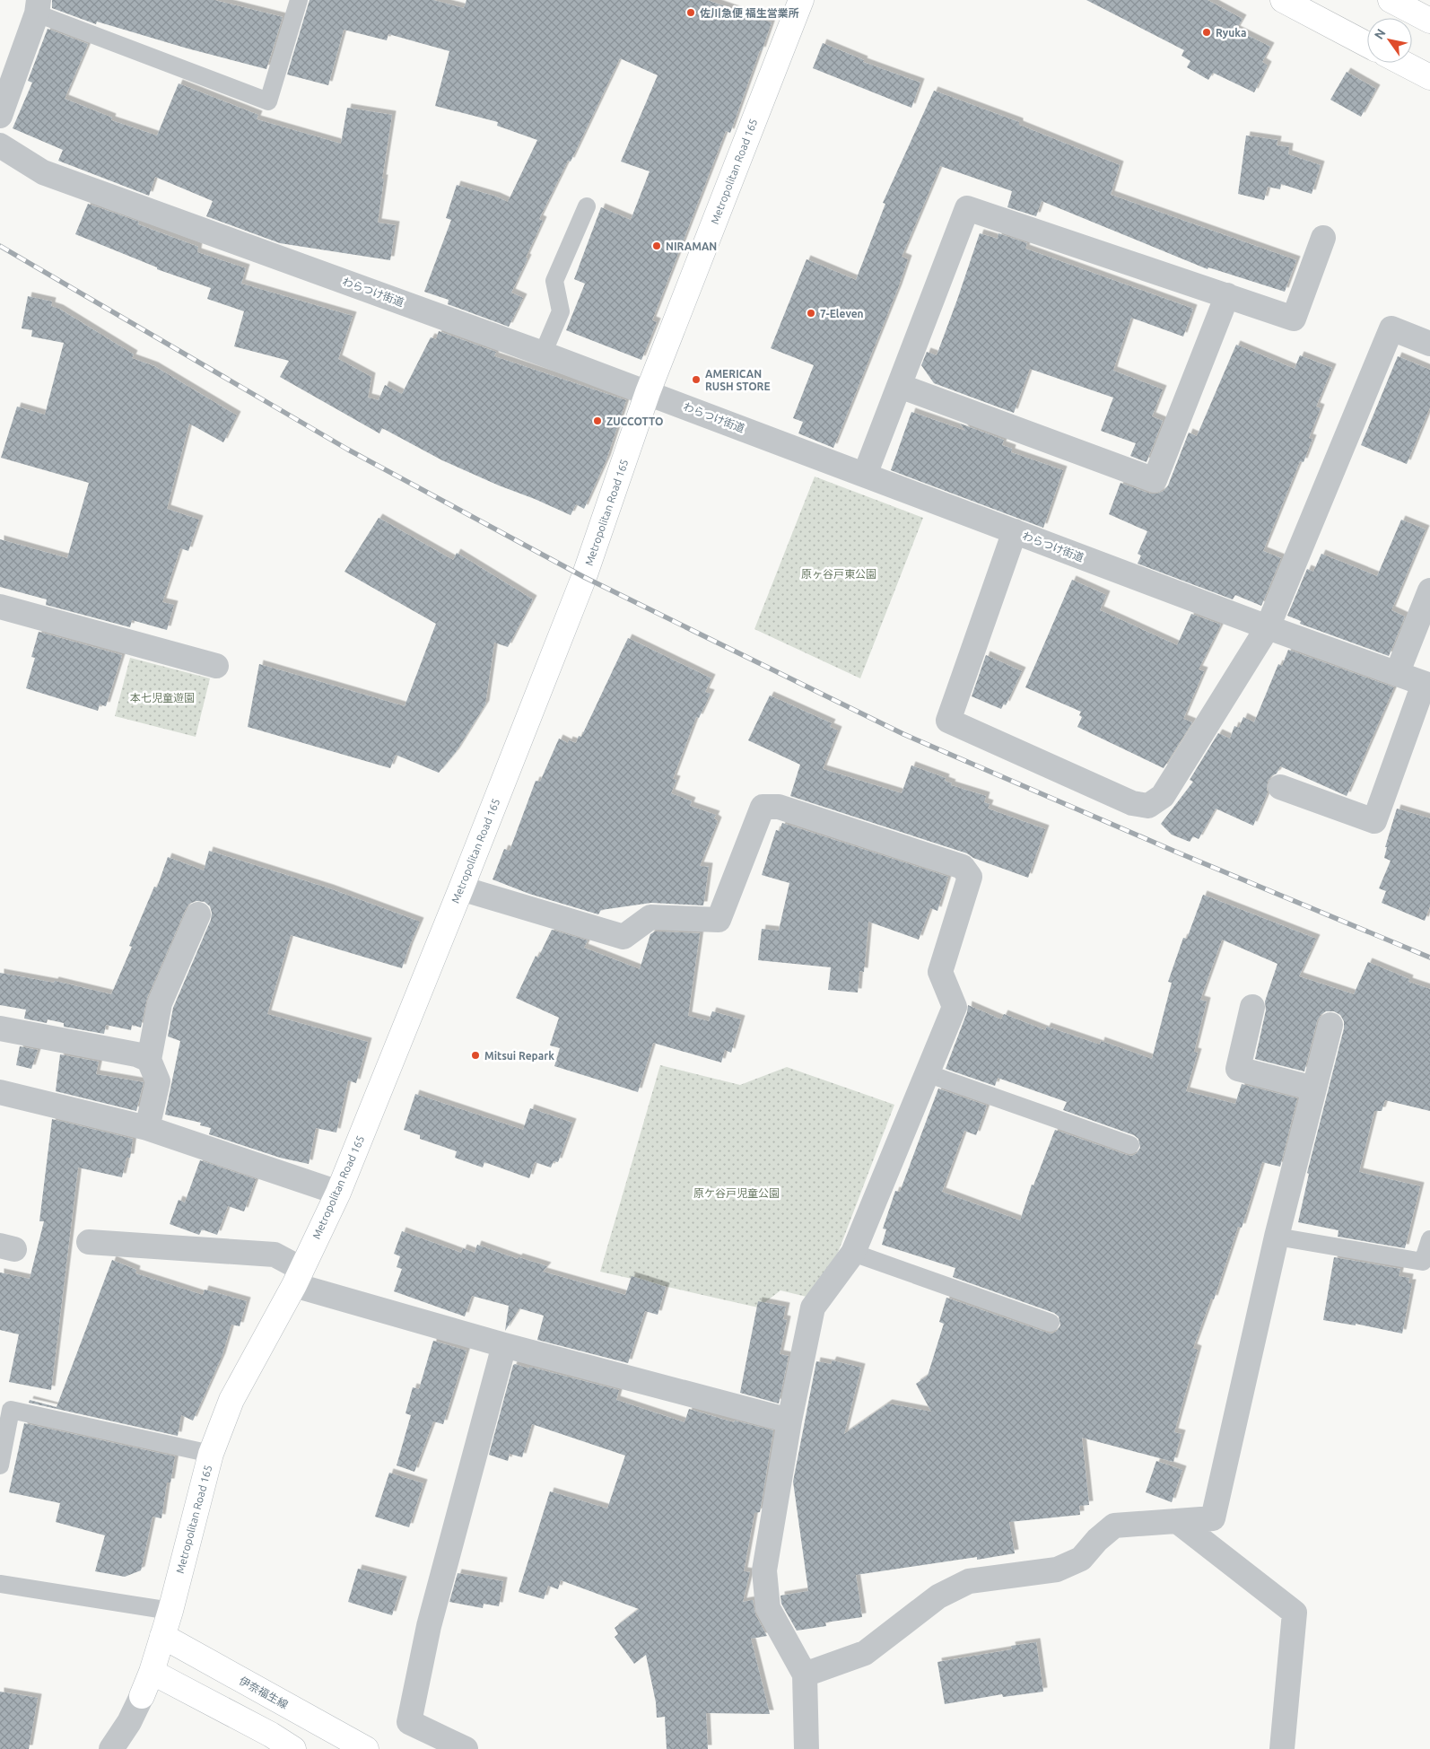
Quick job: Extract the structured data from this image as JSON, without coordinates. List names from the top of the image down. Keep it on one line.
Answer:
{"streets":{"main road":["Metropolitan Road 165","伊奈福生線"],"street":["わらつけ街道"]},"crossings":[["Metropolitan Road 165","わらつけ街道"],["Metropolitan Road 165","伊奈福生線"]],"parks":["原ヶ谷戸東公園","本七児童遊園","原ケ谷戸児童公園"],"places":["佐川急便 福生営業所","Ryuka","NIRAMAN","7-Eleven","AMERICAN RUSH STORE","ZUCCOTTO","Mitsui Repark"],"north":"top left"}
